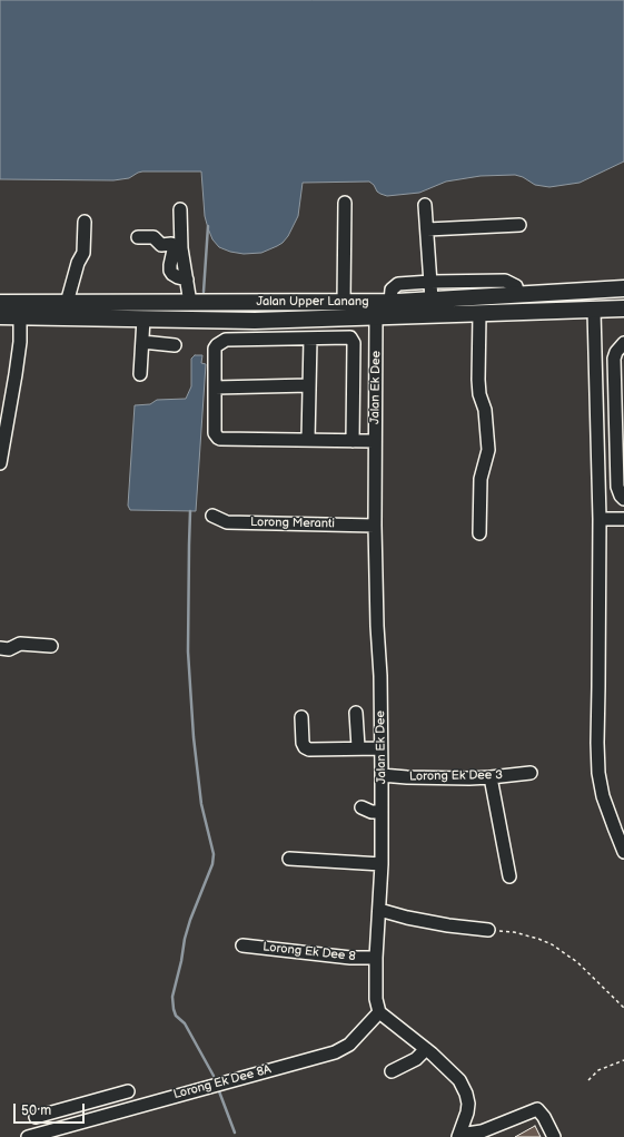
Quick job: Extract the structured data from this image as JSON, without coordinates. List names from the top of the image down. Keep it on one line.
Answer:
{"streets":{"main road":["Jalan Upper Lanang"],"street":["Jalan Ek Dee","Lorong Meranti","Lorong Ek Dee 3","Lorong Ek Dee 8","Lorong Ek Dee 8A"]},"crossings":[["Jalan Upper Lanang","Jalan Ek Dee"],["Jalan Ek Dee","Lorong Meranti"],["Jalan Ek Dee","Lorong Ek Dee 3"],["Jalan Ek Dee","Lorong Ek Dee 8"],["Jalan Ek Dee","Lorong Ek Dee 8A"]],"scale_bar":"50 m"}
